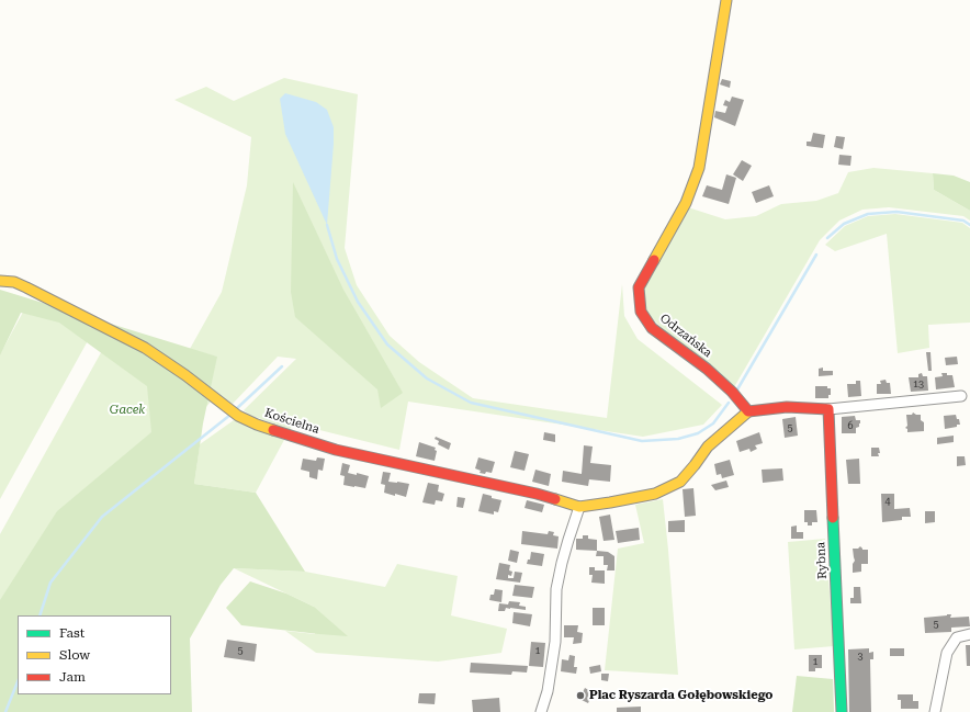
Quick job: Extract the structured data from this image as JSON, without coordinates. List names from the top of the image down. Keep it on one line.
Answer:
{"streets":{"street":["Odrzańska","Kościelna","Rybna"]},"parks":["Gacek"],"places":["Plac Ryszarda Gołębowskiego"],"house_numbers":["13","6","5","4","5","5","1","3","1"],"legend":["Fast","Slow","Jam"]}
